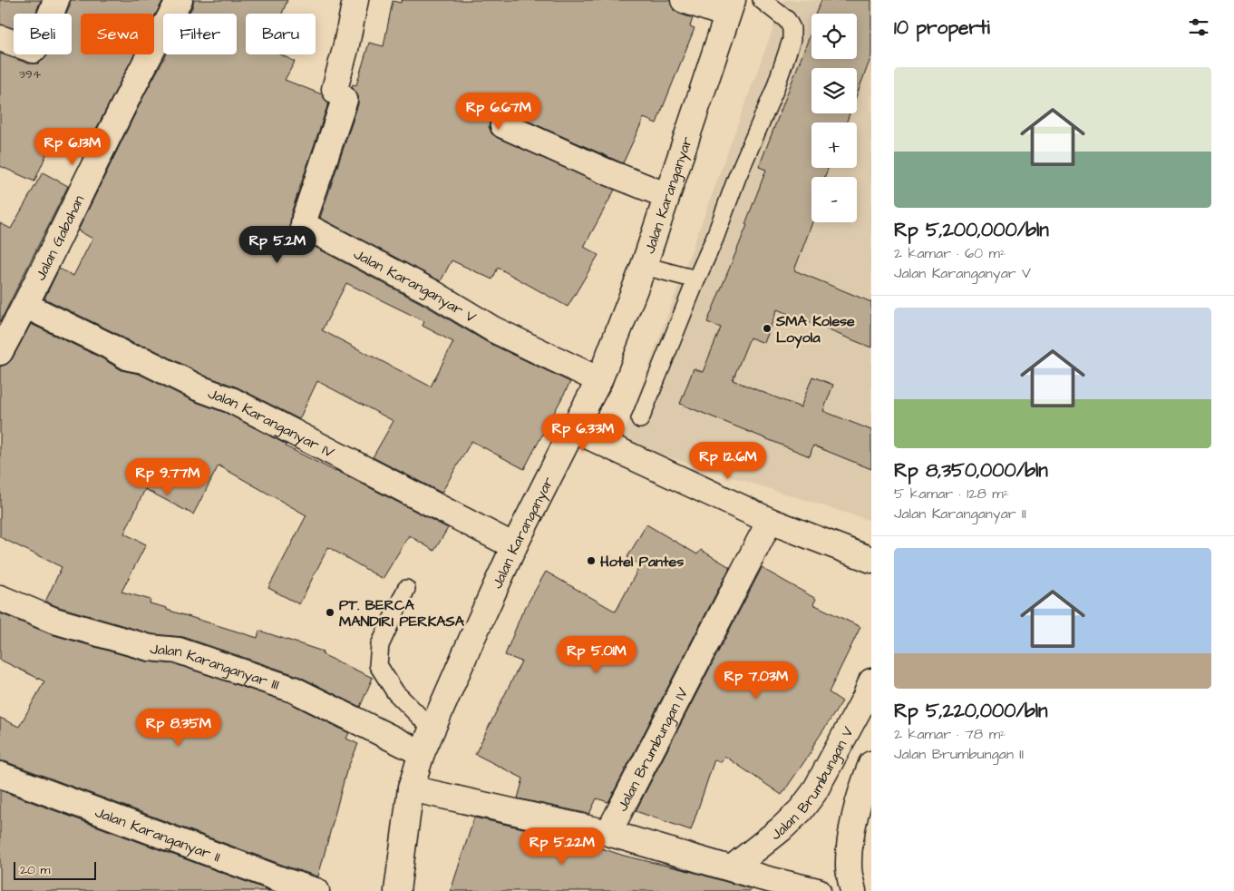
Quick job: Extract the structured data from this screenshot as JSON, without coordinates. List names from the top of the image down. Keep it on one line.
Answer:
{"streets":{"street":["Jalan Karanganyar","Jalan Gabahan","Jalan Karanganyar V","Jalan Karanganyar IV","Jalan Karanganyar III","Jalan Brumbungan IV","Jalan Brumbungan V","Jalan Karanganyar II"]},"crossings":[["Jalan Karanganyar","Jalan Karanganyar V"],["Jalan Karanganyar","Jalan Karanganyar IV"],["Jalan Karanganyar","Jalan Karanganyar III"],["Jalan Gabahan","Jalan Karanganyar IV"]],"places":["SMA Kolese Loyola","Hotel Pantes","PT. BERCA MANDIRI PERKASA"],"house_numbers":["394"],"scale_bar":"20 m","page":{"heading":"10 properti","map_buttons":["+","−"],"chip":["Beli","Sewa","Filter","Baru"],"list":[{"name":"Rp 5,200,000/bln","note":"2 kamar · 60 m² · Jalan Karanganyar V"},{"name":"Rp 8,350,000/bln","note":"5 kamar · 128 m² · Jalan Karanganyar II"},{"name":"Rp 5,220,000/bln","note":"2 kamar · 78 m² · Jalan Brumbungan II"}],"price":["Rp 6.67M","Rp 6.13M","Rp 5.2M","Rp 6.33M","Rp 12.6M","Rp 9.77M","Rp 5.01M","Rp 7.03M","Rp 8.35M","Rp 5.22M"],"scale":"20 m"}}
